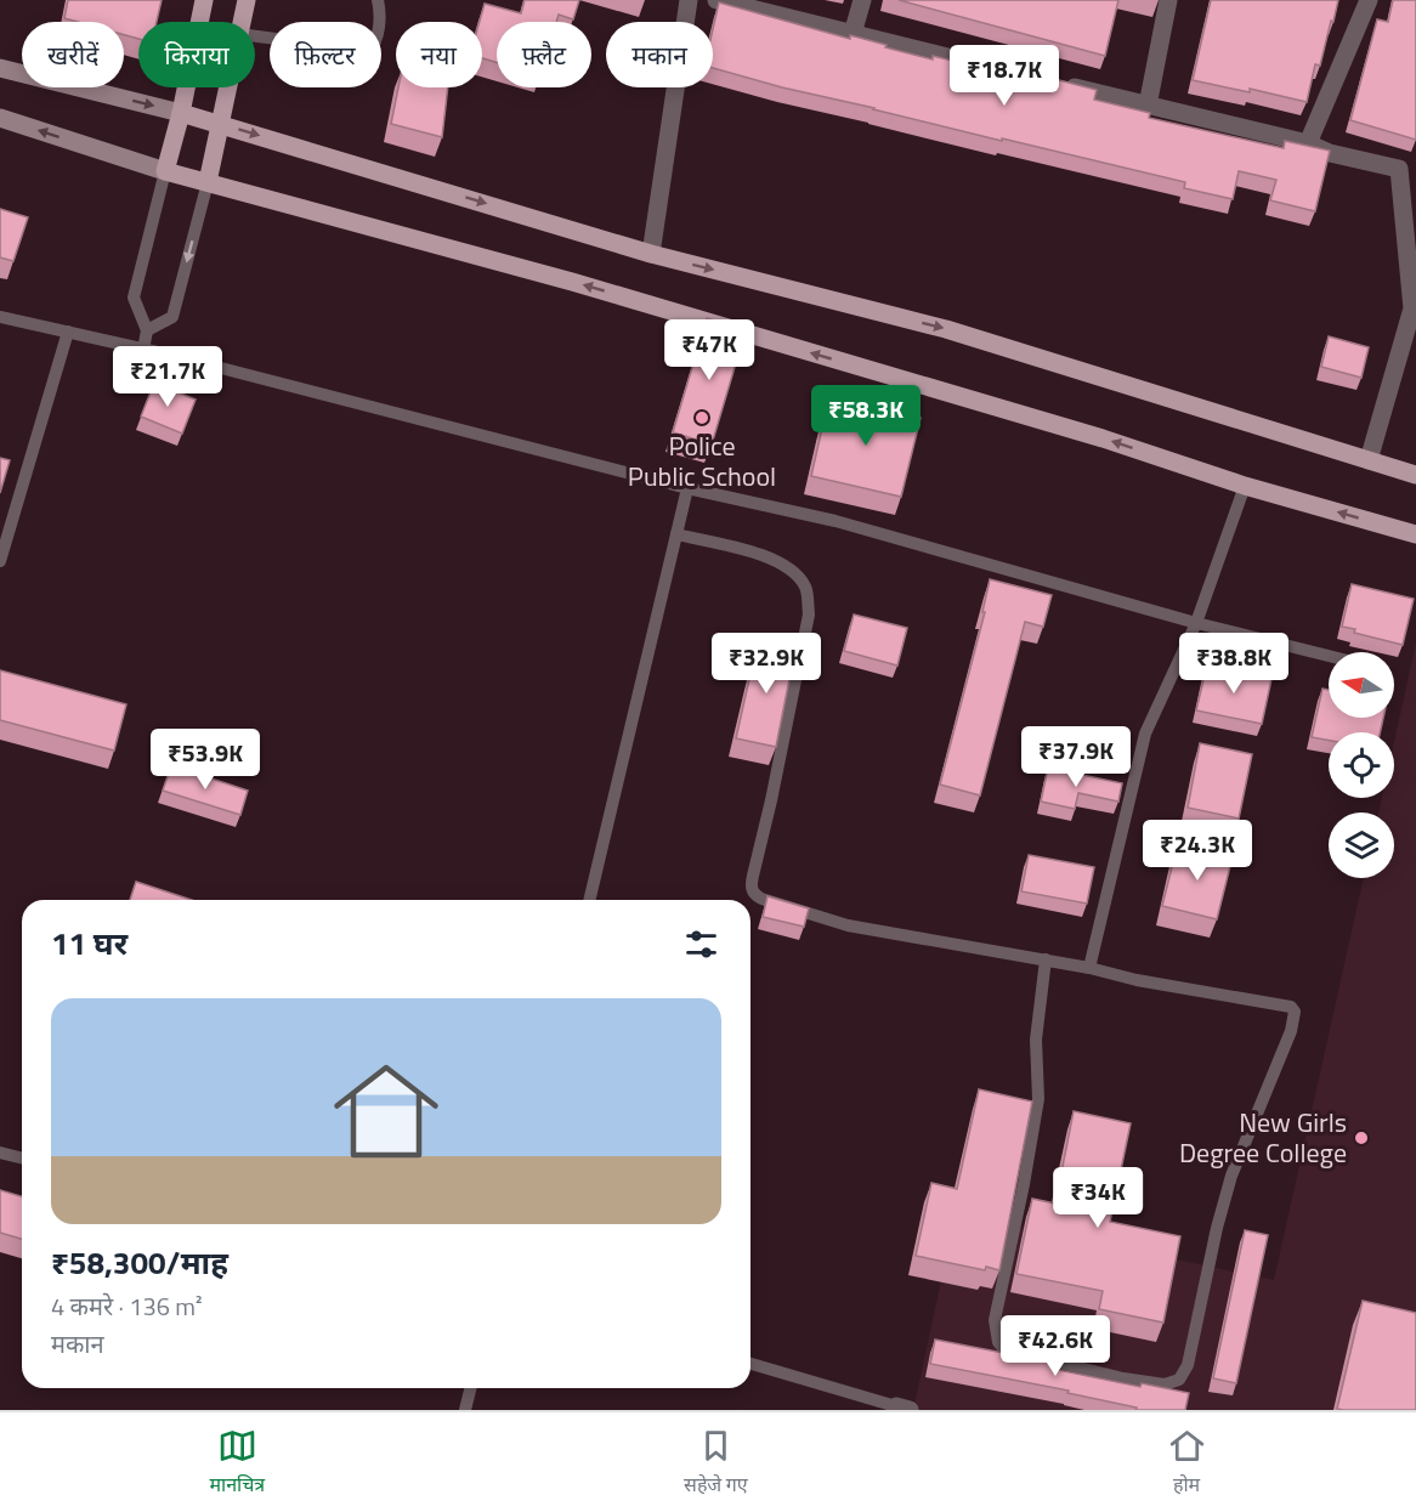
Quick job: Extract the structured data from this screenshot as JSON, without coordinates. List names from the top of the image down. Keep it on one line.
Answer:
{"places":["Police Public School","New Girls Degree College"],"north":"left","page":{"chip":["खरीदें","किराया","फ़िल्टर","नया","फ़्लैट","मकान"],"price":["₹18.7K","₹47K","₹21.7K","₹58.3K","₹32.9K","₹38.8K","₹37.9K","₹53.9K","₹24.3K","₹34K","₹42.6K"],"heading":"11 घर","list":[{"name":"₹58,300/माह","note":"4 कमरे · 136 m² · मकान"}],"tabs":["मानचित्र","सहेजे गए","होम"]}}
